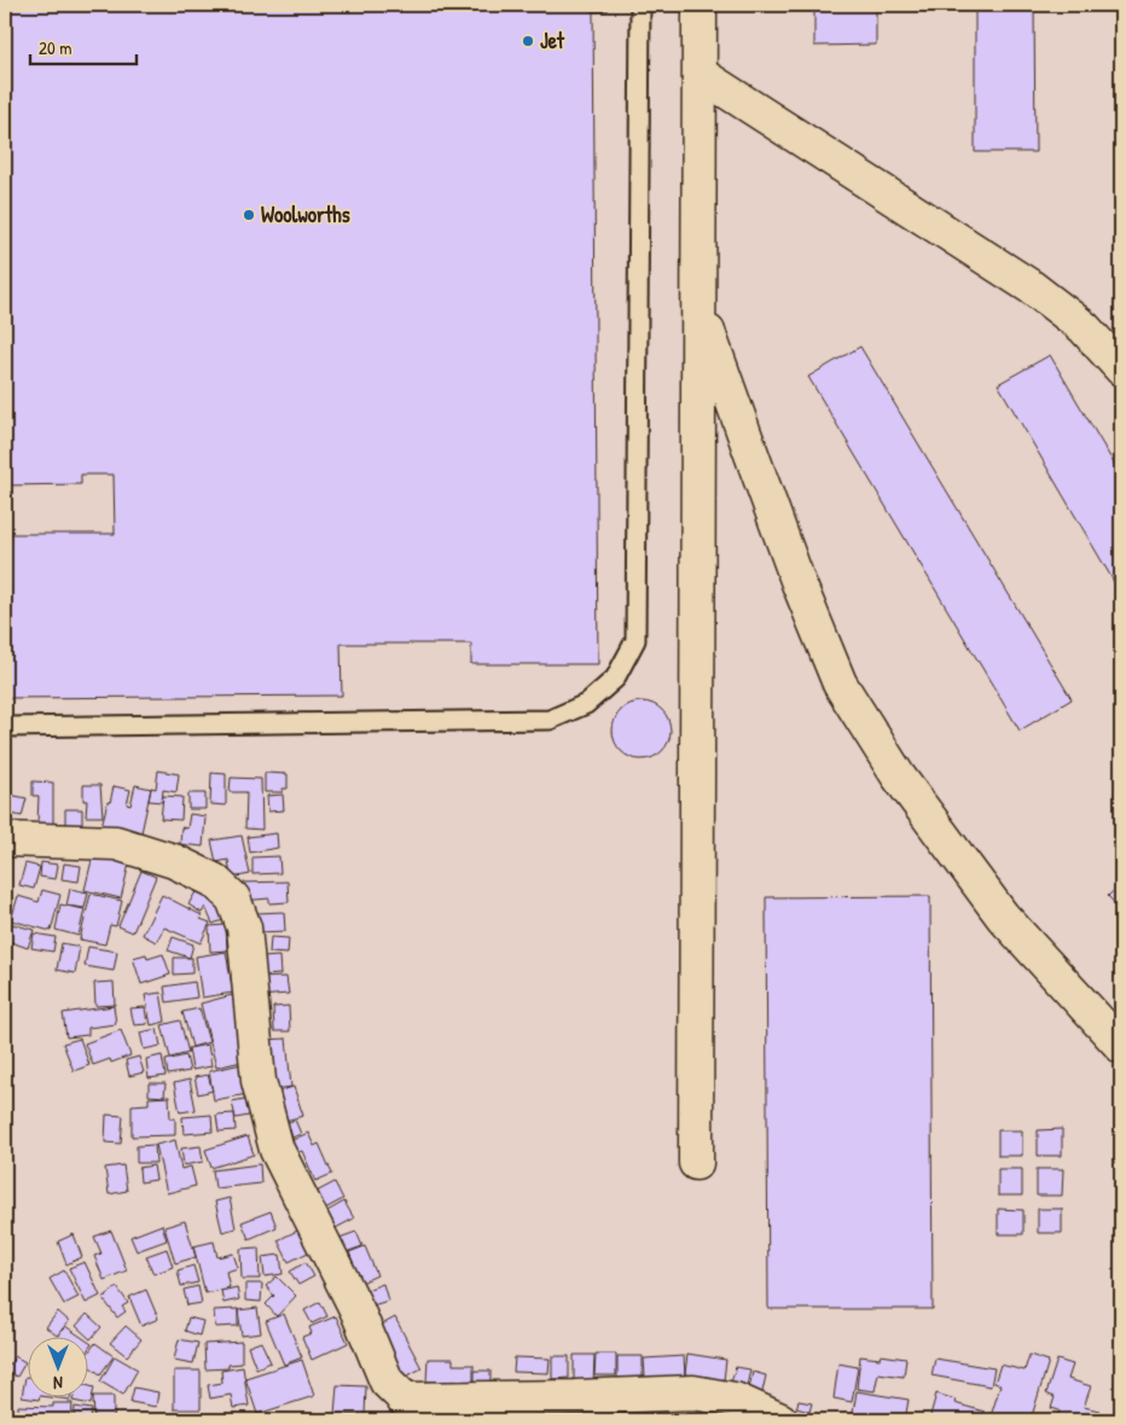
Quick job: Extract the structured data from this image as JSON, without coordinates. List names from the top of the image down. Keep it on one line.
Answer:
{"places":["Jet","Woolworths"],"scale_bar":"20 m","north":"bottom"}
